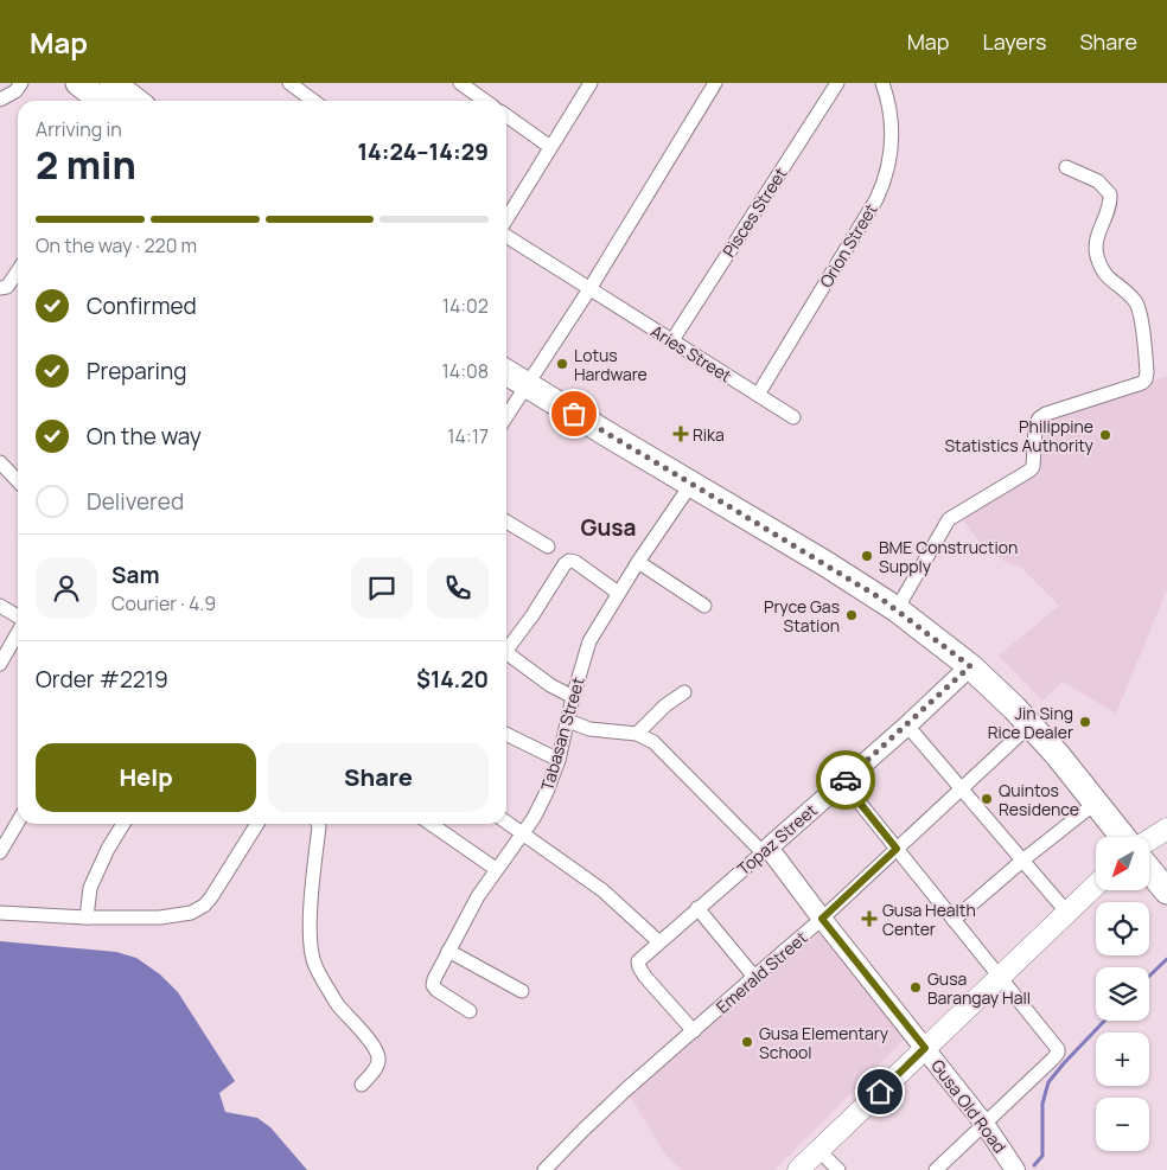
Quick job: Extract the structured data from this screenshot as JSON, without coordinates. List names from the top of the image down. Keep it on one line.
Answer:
{"streets":{"street":["Pisces Street","Orion Street","Aries Street","Tabasan Street","Topaz Street","Emerald Street","Gusa Old Road"]},"crossings":[["Pisces Street","Aries Street"],["Orion Street","Aries Street"],["Topaz Street","Emerald Street"],["Topaz Street","Gusa Old Road"],["Emerald Street","Gusa Old Road"]],"districts":["Gusa"],"places":{"other":["Lotus Hardware","Philippine Statistics Authority","BME Construction Supply","Pryce Gas Station","Jin Sing Rice Dealer","Quintos Residence","Gusa Barangay Hall","Gusa Elementary School"],"health":["Rika","Gusa Health Center"]},"north":"bottom left","page":{"header":"Map","nav":["Map","Layers","Share"],"heading":["2 min","Arriving in","14:24–14:29"],"panel":["Sam","Courier · 4.9","Order #2219","$14.20"],"bar":"On the way · 220 m","list":[["Confirmed","14:02"],["Preparing","14:08"],["On the way","14:17"],"Delivered"],"buttons":["Help","Share"],"map_buttons":["+","−"]}}
